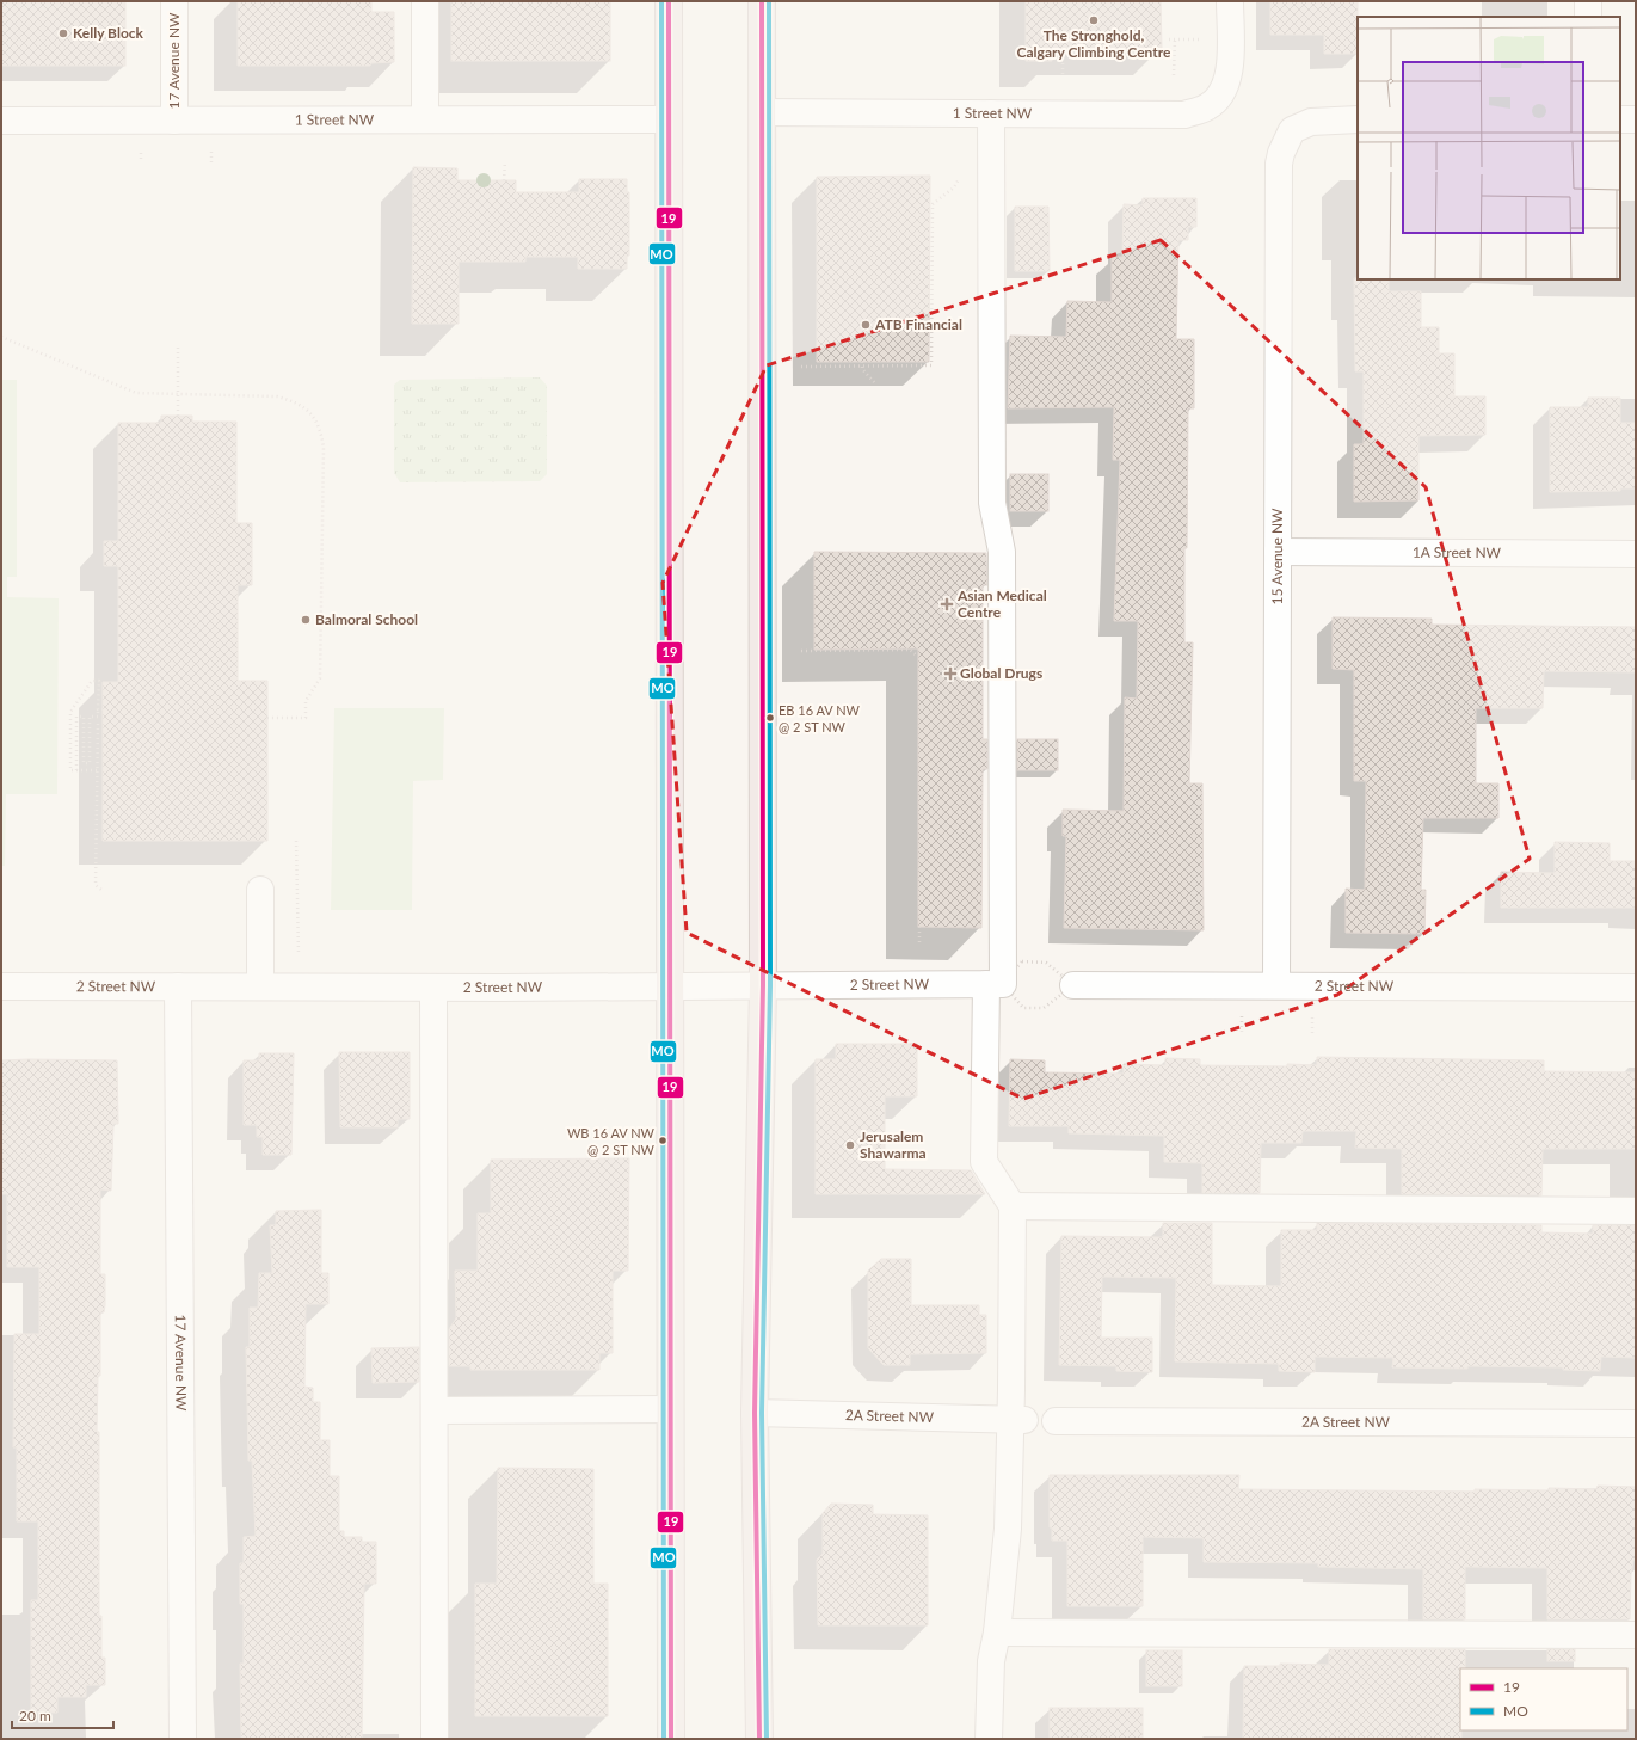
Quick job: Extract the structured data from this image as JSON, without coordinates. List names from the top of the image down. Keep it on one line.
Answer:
{"streets":{"street":["17 Avenue NW","1 Street NW","1A Street NW","15 Avenue NW","2 Street NW","2A Street NW"]},"crossings":[["17 Avenue NW","1 Street NW"],["17 Avenue NW","2 Street NW"],["1A Street NW","15 Avenue NW"],["15 Avenue NW","2 Street NW"]],"places":{"other":["The Stronghold, Calgary Climbing Centre","Kelly Block","ATB Financial","Balmoral School","EB 16 AV NW @ 2 ST NW","WB 16 AV NW @ 2 ST NW","Jerusalem Shawarma"],"health":["Asian Medical Centre","Global Drugs"]},"lines":["transit line 19","transit line MO"],"legend":["19","MO"],"scale_bar":"20 m"}
